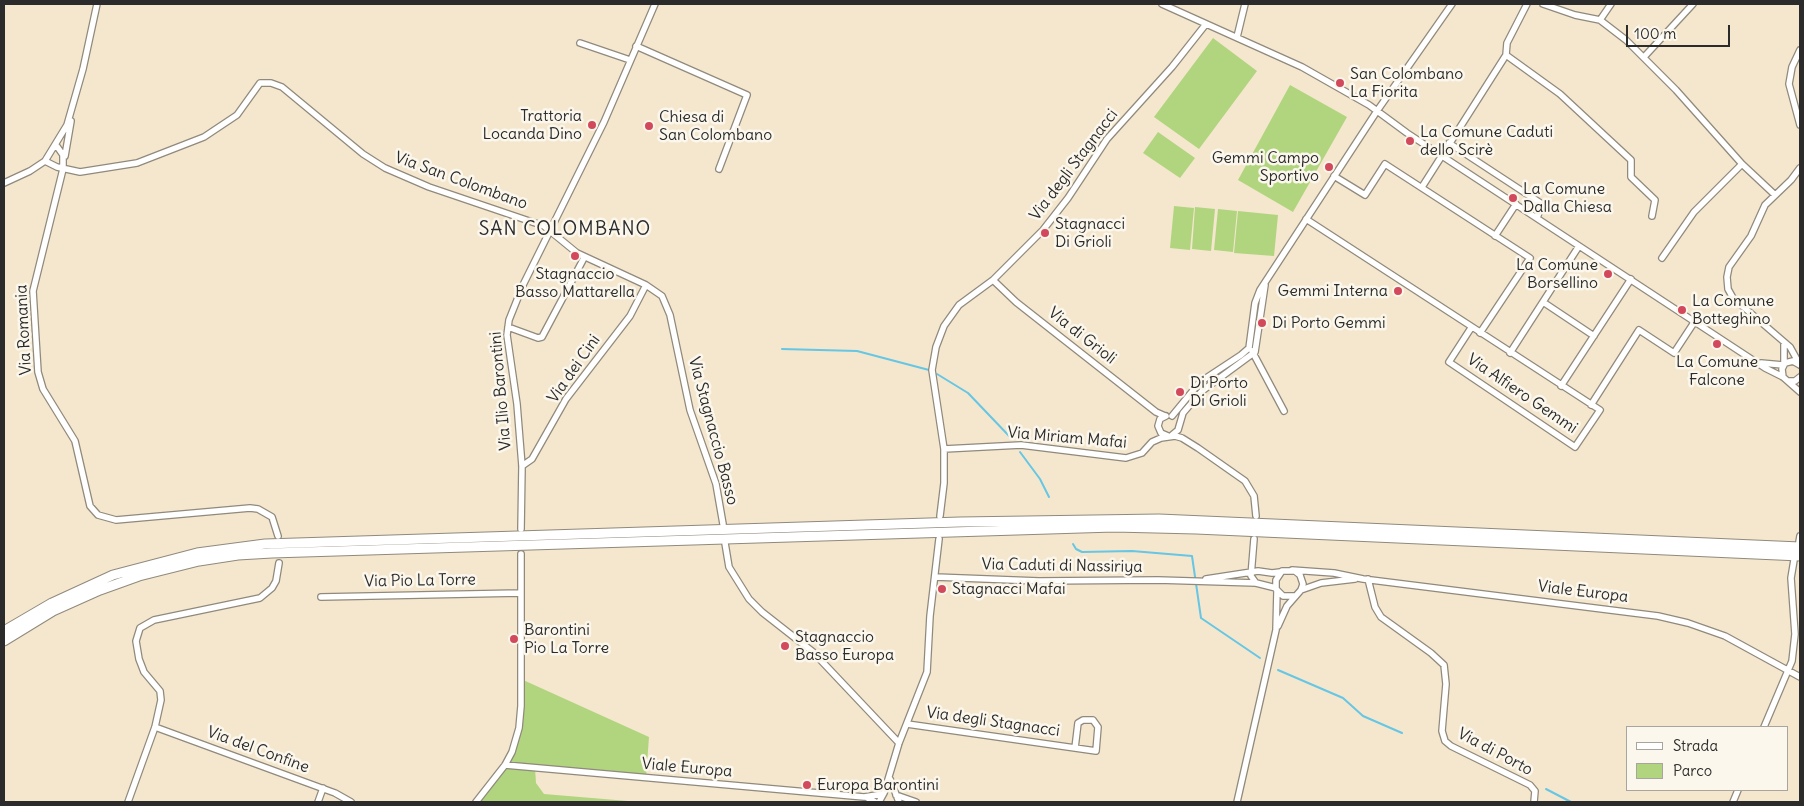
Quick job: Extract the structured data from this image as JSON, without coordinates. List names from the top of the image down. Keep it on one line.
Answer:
{"streets":{"street":["Via degli Stagnacci","Via San Colombano","Via Romania","Via di Grioli","Via dei Cini","Via Ilio Barontini","Via Alfiero Gemmi","Via Stagnaccio Basso","Via Miriam Mafai","Via Caduti di Nassiriya","Via Pio La Torre","Viale Europa","Via del Confine","Via di Porto"]},"crossings":[["Via degli Stagnacci","Via di Grioli"],["Via degli Stagnacci","Via Miriam Mafai"],["Via degli Stagnacci","Via Caduti di Nassiriya"],["Via degli Stagnacci","Viale Europa"],["Via San Colombano","Via Romania"],["Via San Colombano","Via Ilio Barontini"],["Via San Colombano","Via Stagnaccio Basso"],["Via dei Cini","Via Ilio Barontini"],["Via dei Cini","Via Stagnaccio Basso"],["Via Ilio Barontini","Via Stagnaccio Basso"],["Viale Europa","Via di Porto"]],"districts":["SAN COLOMBANO"],"places":["San Colombano La Fiorita","Trattoria Locanda Dino","Chiesa di San Colombano","La Comune Caduti dello Scirè","Gemmi Campo Sportivo","La Comune Dalla Chiesa","Stagnacci Di Grioli","Stagnaccio Basso Mattarella","La Comune Borsellino","Gemmi Interna","La Comune Botteghino","Di Porto Gemmi","La Comune Falcone","Di Porto Di Grioli","Stagnacci Mafai","Barontini Pio La Torre","Stagnaccio Basso Europa","Europa Barontini"],"legend":["Strada","Parco"],"scale_bar":"100 m"}
